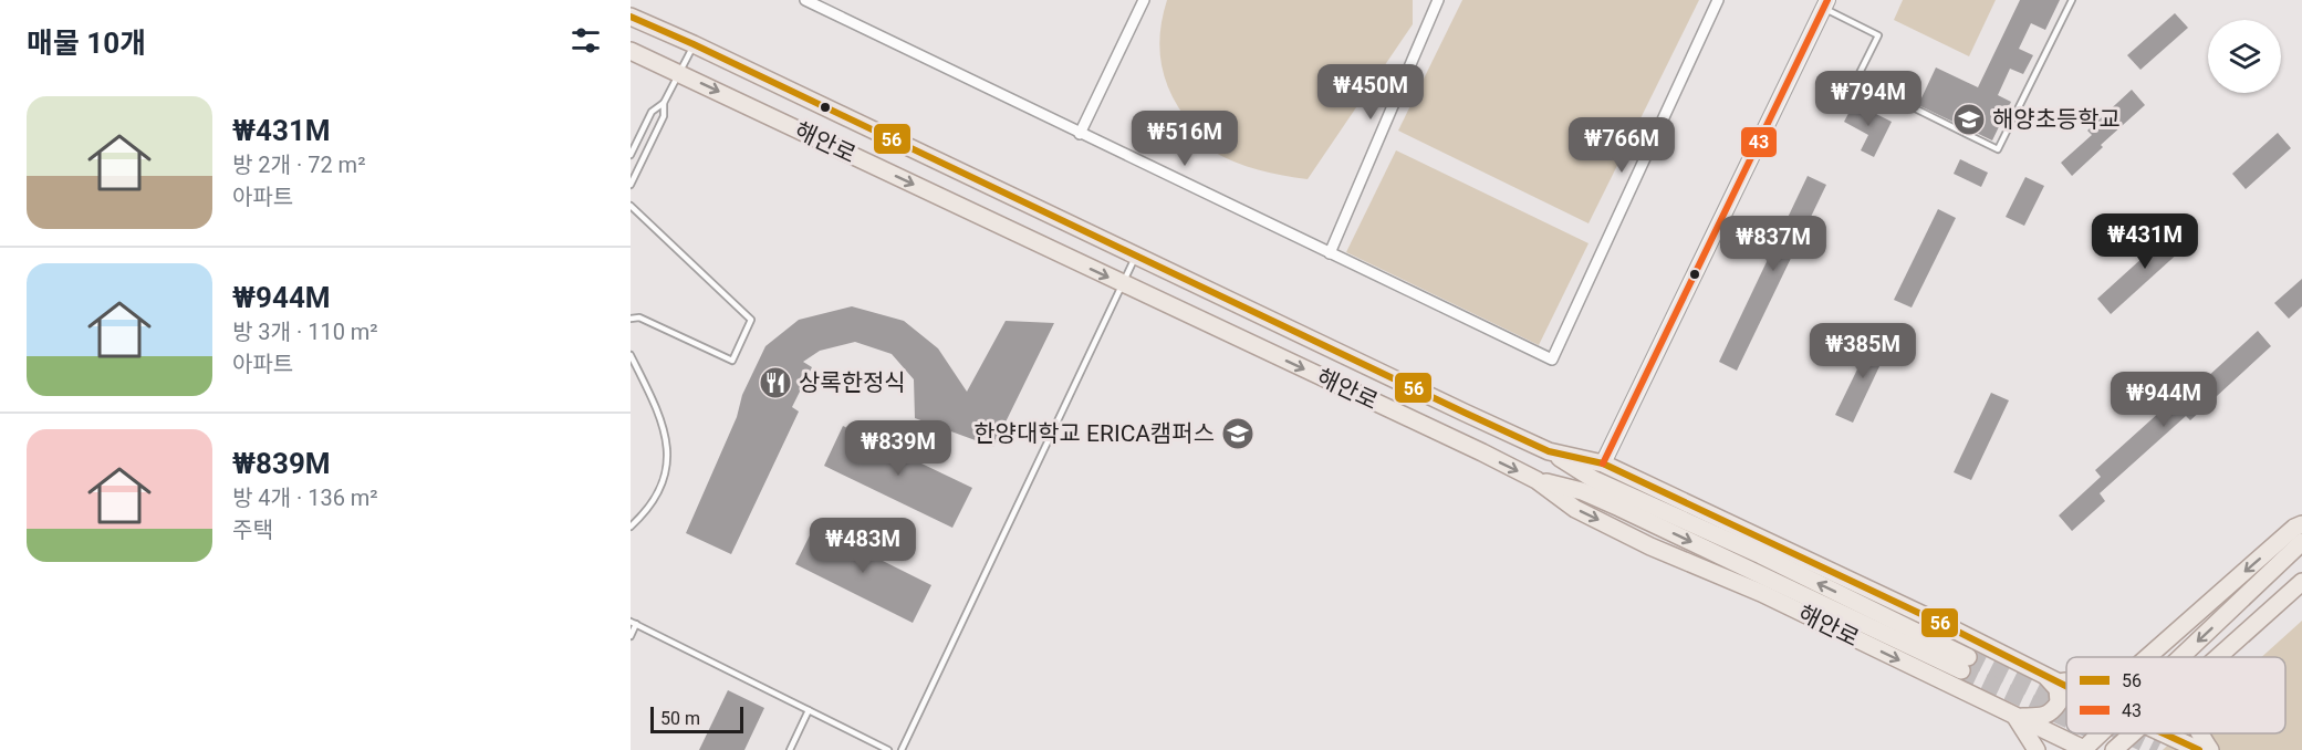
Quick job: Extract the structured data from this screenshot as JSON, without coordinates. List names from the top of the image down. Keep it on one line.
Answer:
{"streets":{"main road":["해안로"]},"places":{"school or university":["해양초등학교","한양대학교 ERICA캠퍼스"],"restaurant":["상록한정식"]},"lines":["transit line 43","transit line 56"],"legend":["56","43"],"scale_bar":"50 m","page":{"heading":"매물 10개","price":["₩450M","₩794M","₩516M","₩766M","₩431M","₩837M","₩385M","₩944M","₩839M","₩483M"],"list":[{"name":"₩431M","note":"방 2개 · 72 m² · 아파트"},{"name":"₩944M","note":"방 3개 · 110 m² · 아파트"},{"name":"₩839M","note":"방 4개 · 136 m² · 주택"}],"scale":"50 m"}}
